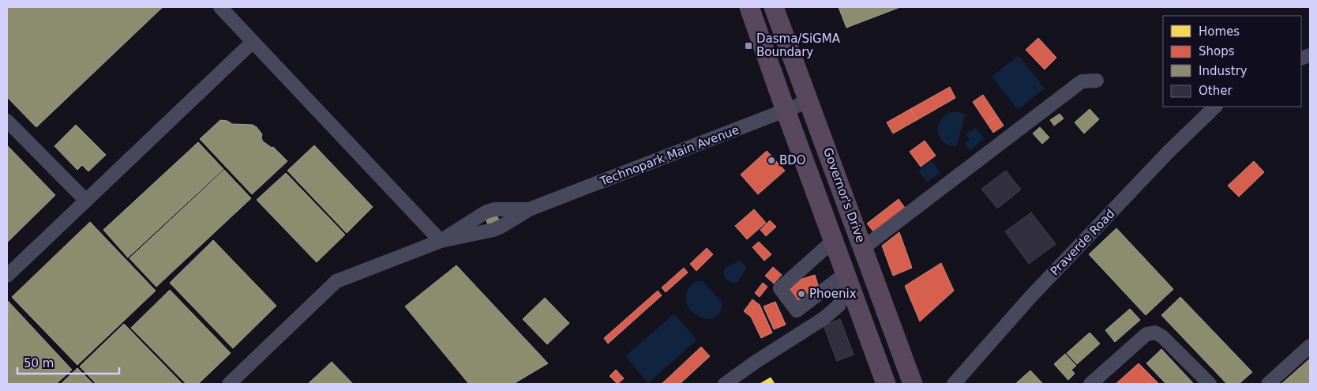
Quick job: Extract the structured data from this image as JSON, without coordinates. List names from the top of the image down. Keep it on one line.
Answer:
{"streets":{"highway":["Governor's Drive"],"street":["Technopark Main Avenue","Praverde Road"]},"crossings":[["Technopark Main Avenue","Governor's Drive"]],"places":{"transit":["Dasma/SiGMA Boundary"],"other":["BDO","Phoenix"]},"legend":["Homes","Shops","Industry","Other"],"scale_bar":"50 m"}
